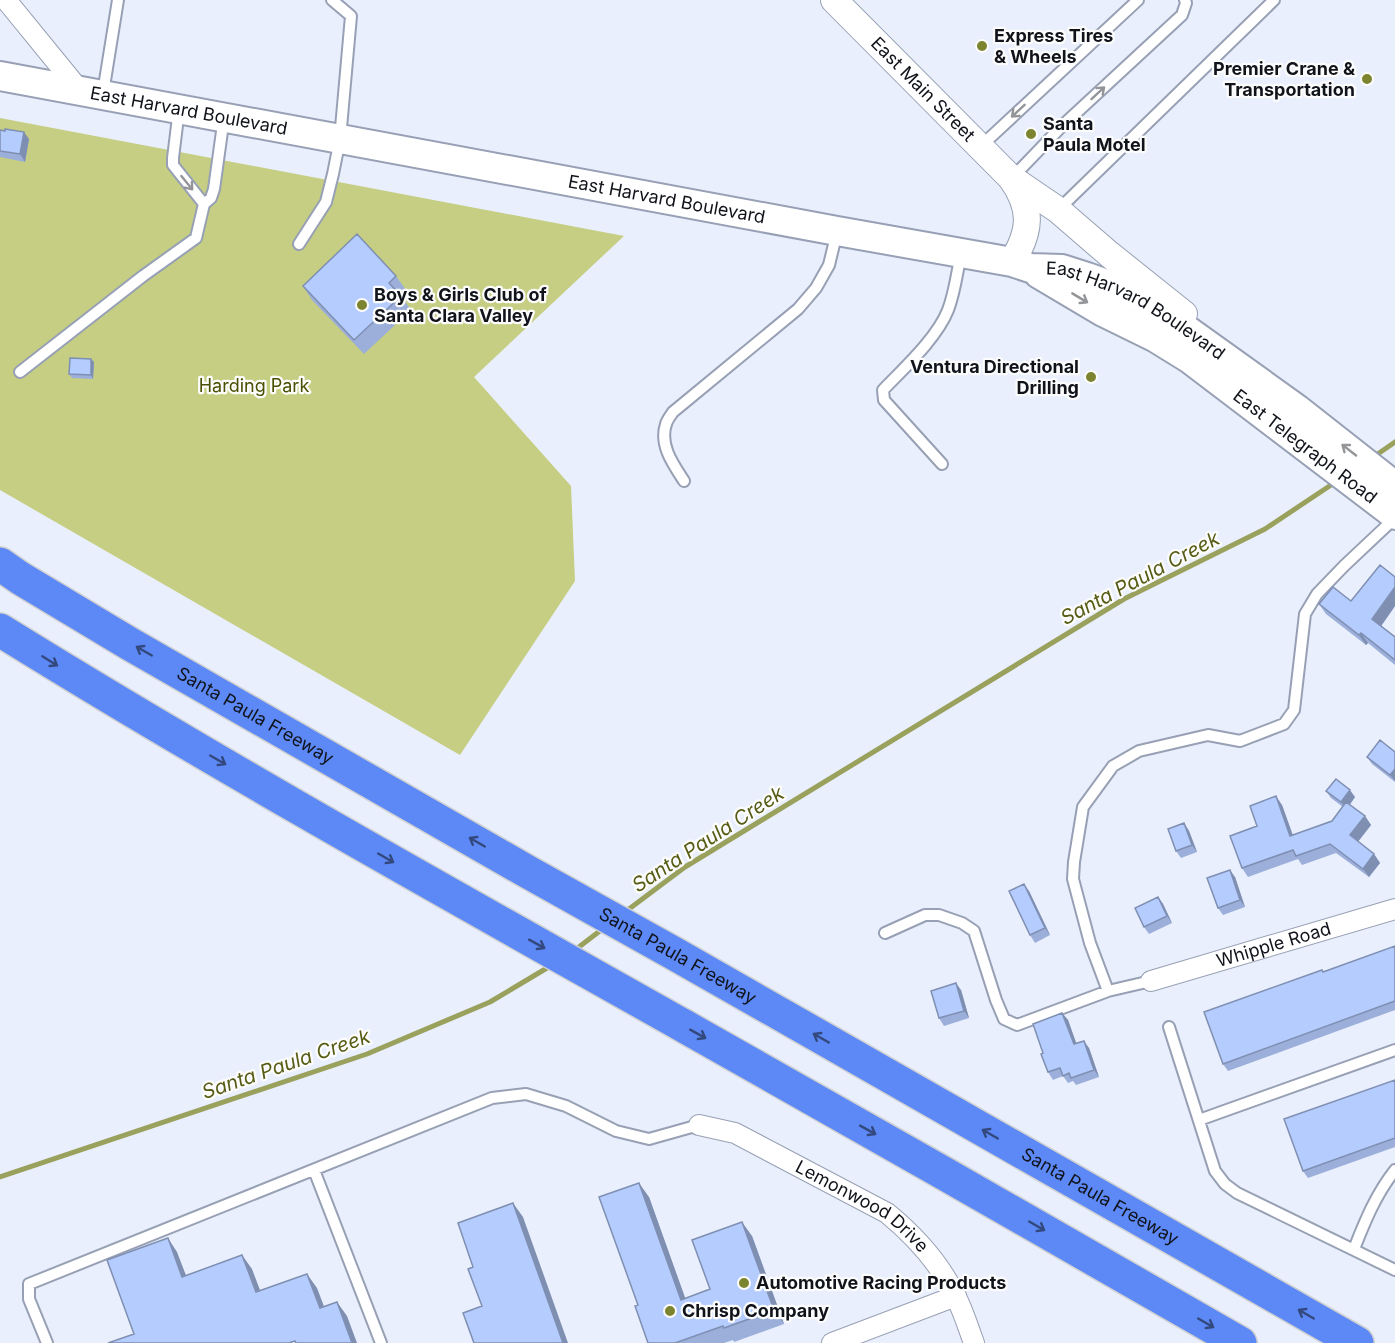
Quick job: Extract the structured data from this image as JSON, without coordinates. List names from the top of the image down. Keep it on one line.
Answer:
{"streets":{"highway":["Santa Paula Freeway"],"main road":["East Harvard Boulevard","East Telegraph Road"],"street":["East Main Street","Whipple Road","Lemonwood Drive"]},"crossings":[["East Main Street","East Harvard Boulevard"],["East Main Street","East Telegraph Road"],["East Harvard Boulevard","East Telegraph Road"]],"water":["Santa Paula Creek"],"parks":["Harding Park"],"places":["Express Tires & Wheels","Premier Crane & Transportation","Santa Paula Motel","Boys & Girls Club of Santa Clara Valley","Ventura Directional Drilling","Automotive Racing Products","Chrisp Company"]}
